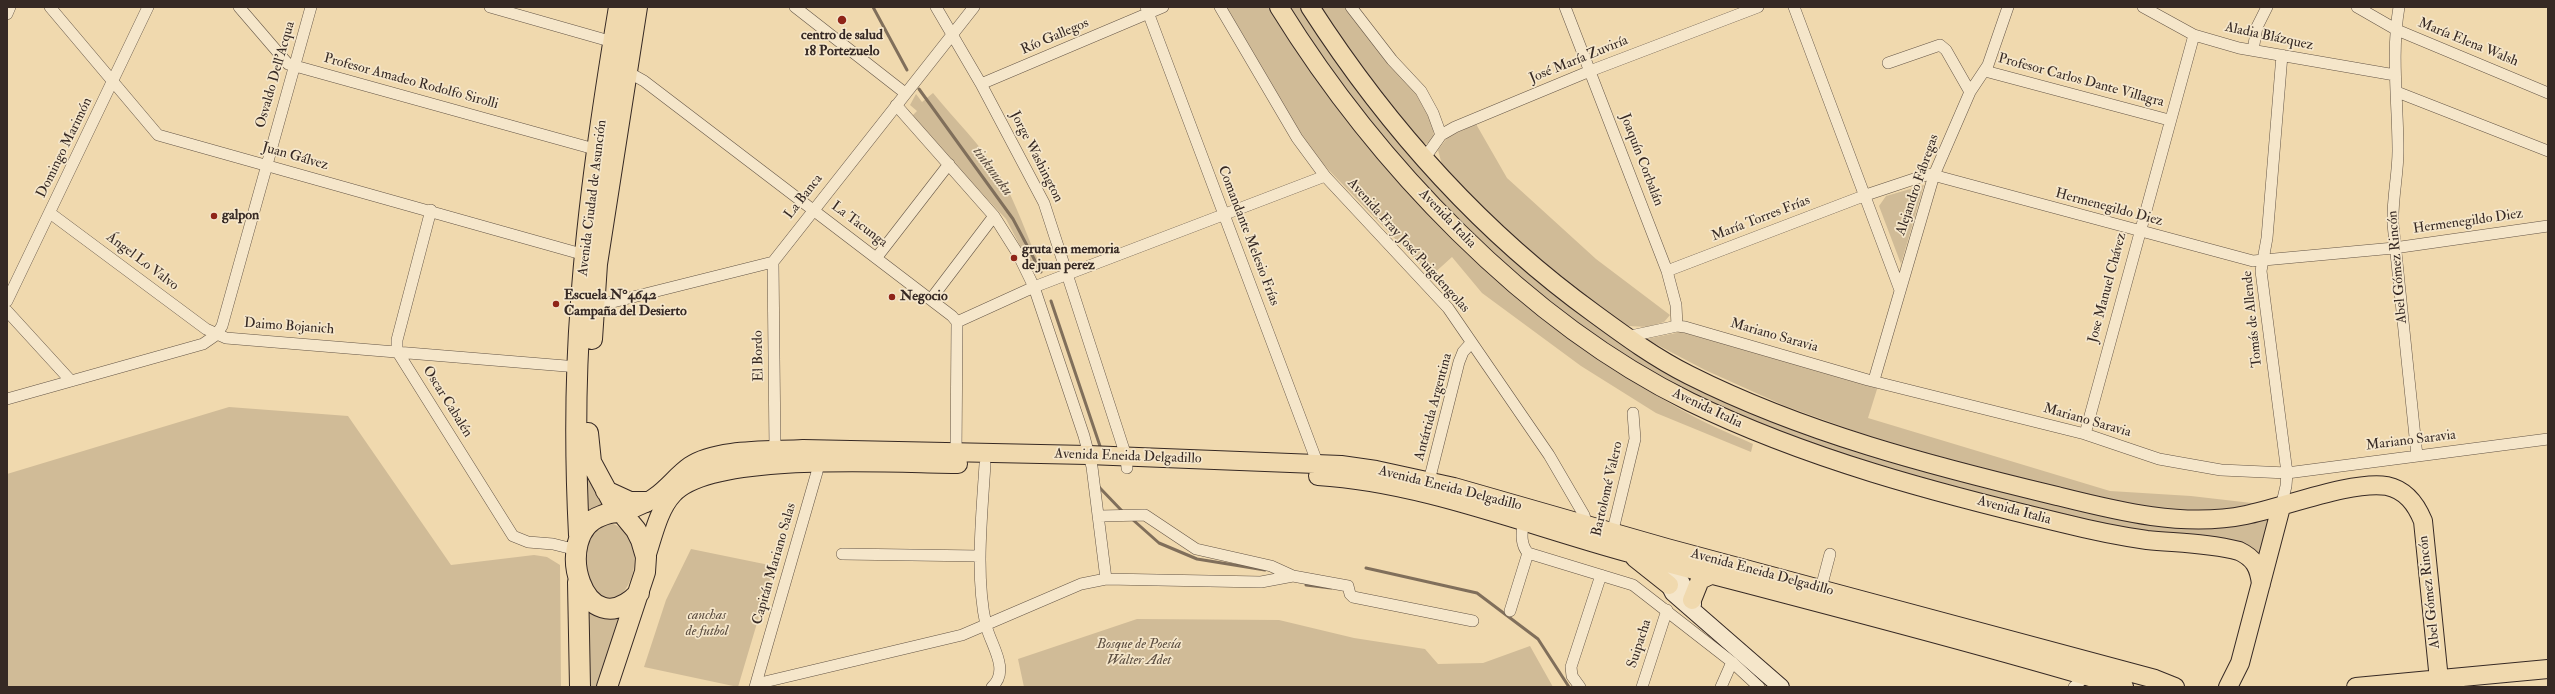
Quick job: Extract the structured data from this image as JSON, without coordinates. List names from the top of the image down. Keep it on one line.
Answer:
{"streets":{"highway":["Avenida Ciudad de Asunción"],"main road":["Avenida Italia","Abel Gómez Rincón","Avenida Eneida Delgadillo"],"street":["Río Gallegos","Aladia Blázquez","María Elena Walsh","José María Zuviría","Osvaldo Dell'Acqua","Profesor Carlos Dante Villagra","Profesor Amadeo Rodolfo Sirolli","Domingo Marimón","Juan Gálvez","Jorge Washington","Joaquín Corbalán","Alejandro Fábregas","La Banca","Hermenegildo Diez","María Torres Frías","La Tacunga","Comandante Melesio Frías","Avenida Fray José Puigdengolas","Ángel Lo Valvo","Jose Manuel Chávez","Tomás de Allende","Daimo Bojanich","Mariano Saravia","El Bordo","Oscar Cabalén","Antártida Argentina","Bartolomé Valero","Capitán Mariano Salas","Suipacha"]},"crossings":[["Río Gallegos","Jorge Washington"],["Río Gallegos","Comandante Melesio Frías"],["Aladia Blázquez","Abel Gómez Rincón"],["Aladia Blázquez","Jose Manuel Chávez"],["Aladia Blázquez","Tomás de Allende"],["María Elena Walsh","Abel Gómez Rincón"],["José María Zuviría","Joaquín Corbalán"],["José María Zuviría","Avenida Italia"],["Osvaldo Dell'Acqua","Profesor Amadeo Rodolfo Sirolli"],["Osvaldo Dell'Acqua","Juan Gálvez"],["Osvaldo Dell'Acqua","Ángel Lo Valvo"],["Osvaldo Dell'Acqua","Daimo Bojanich"],["Profesor Carlos Dante Villagra","Alejandro Fábregas"],["Profesor Carlos Dante Villagra","Jose Manuel Chávez"],["Profesor Amadeo Rodolfo Sirolli","Avenida Ciudad de Asunción"],["Domingo Marimón","Juan Gálvez"],["Domingo Marimón","Ángel Lo Valvo"],["Juan Gálvez","Avenida Ciudad de Asunción"],["Jorge Washington","La Banca"],["Jorge Washington","Avenida Eneida Delgadillo"],["Joaquín Corbalán","María Torres Frías"],["Joaquín Corbalán","Mariano Saravia"],["Alejandro Fábregas","Hermenegildo Diez"],["Alejandro Fábregas","Mariano Saravia"],["La Banca","La Tacunga"],["La Banca","El Bordo"],["Avenida Ciudad de Asunción","La Tacunga"],["Avenida Ciudad de Asunción","Daimo Bojanich"],["Avenida Ciudad de Asunción","Oscar Cabalén"],["Avenida Ciudad de Asunción","Avenida Eneida Delgadillo"],["Hermenegildo Diez","María Torres Frías"],["Hermenegildo Diez","Abel Gómez Rincón"],["Hermenegildo Diez","Jose Manuel Chávez"],["Hermenegildo Diez","Tomás de Allende"],["Avenida Italia","Abel Gómez Rincón"],["Avenida Italia","Tomás de Allende"],["Avenida Italia","Mariano Saravia"],["Comandante Melesio Frías","Avenida Eneida Delgadillo"],["Avenida Fray José Puigdengolas","Antártida Argentina"],["Avenida Fray José Puigdengolas","Avenida Eneida Delgadillo"],["Ángel Lo Valvo","Daimo Bojanich"],["Abel Gómez Rincón","Mariano Saravia"],["Jose Manuel Chávez","Mariano Saravia"],["Tomás de Allende","Mariano Saravia"],["Daimo Bojanich","Oscar Cabalén"],["El Bordo","Avenida Eneida Delgadillo"],["Oscar Cabalén","Avenida Eneida Delgadillo"],["Antártida Argentina","Avenida Eneida Delgadillo"],["Avenida Eneida Delgadillo","Bartolomé Valero"],["Avenida Eneida Delgadillo","Capitán Mariano Salas"]],"water":["tinkunaku"],"parks":["canchas de futbol","Bosque de Poesía Walter Adet"],"places":["centro de salud 18 Portezuelo","galpon","gruta en memoria de juan perez","Negocio","Escuela N°4642 Campaña del Desierto"]}
